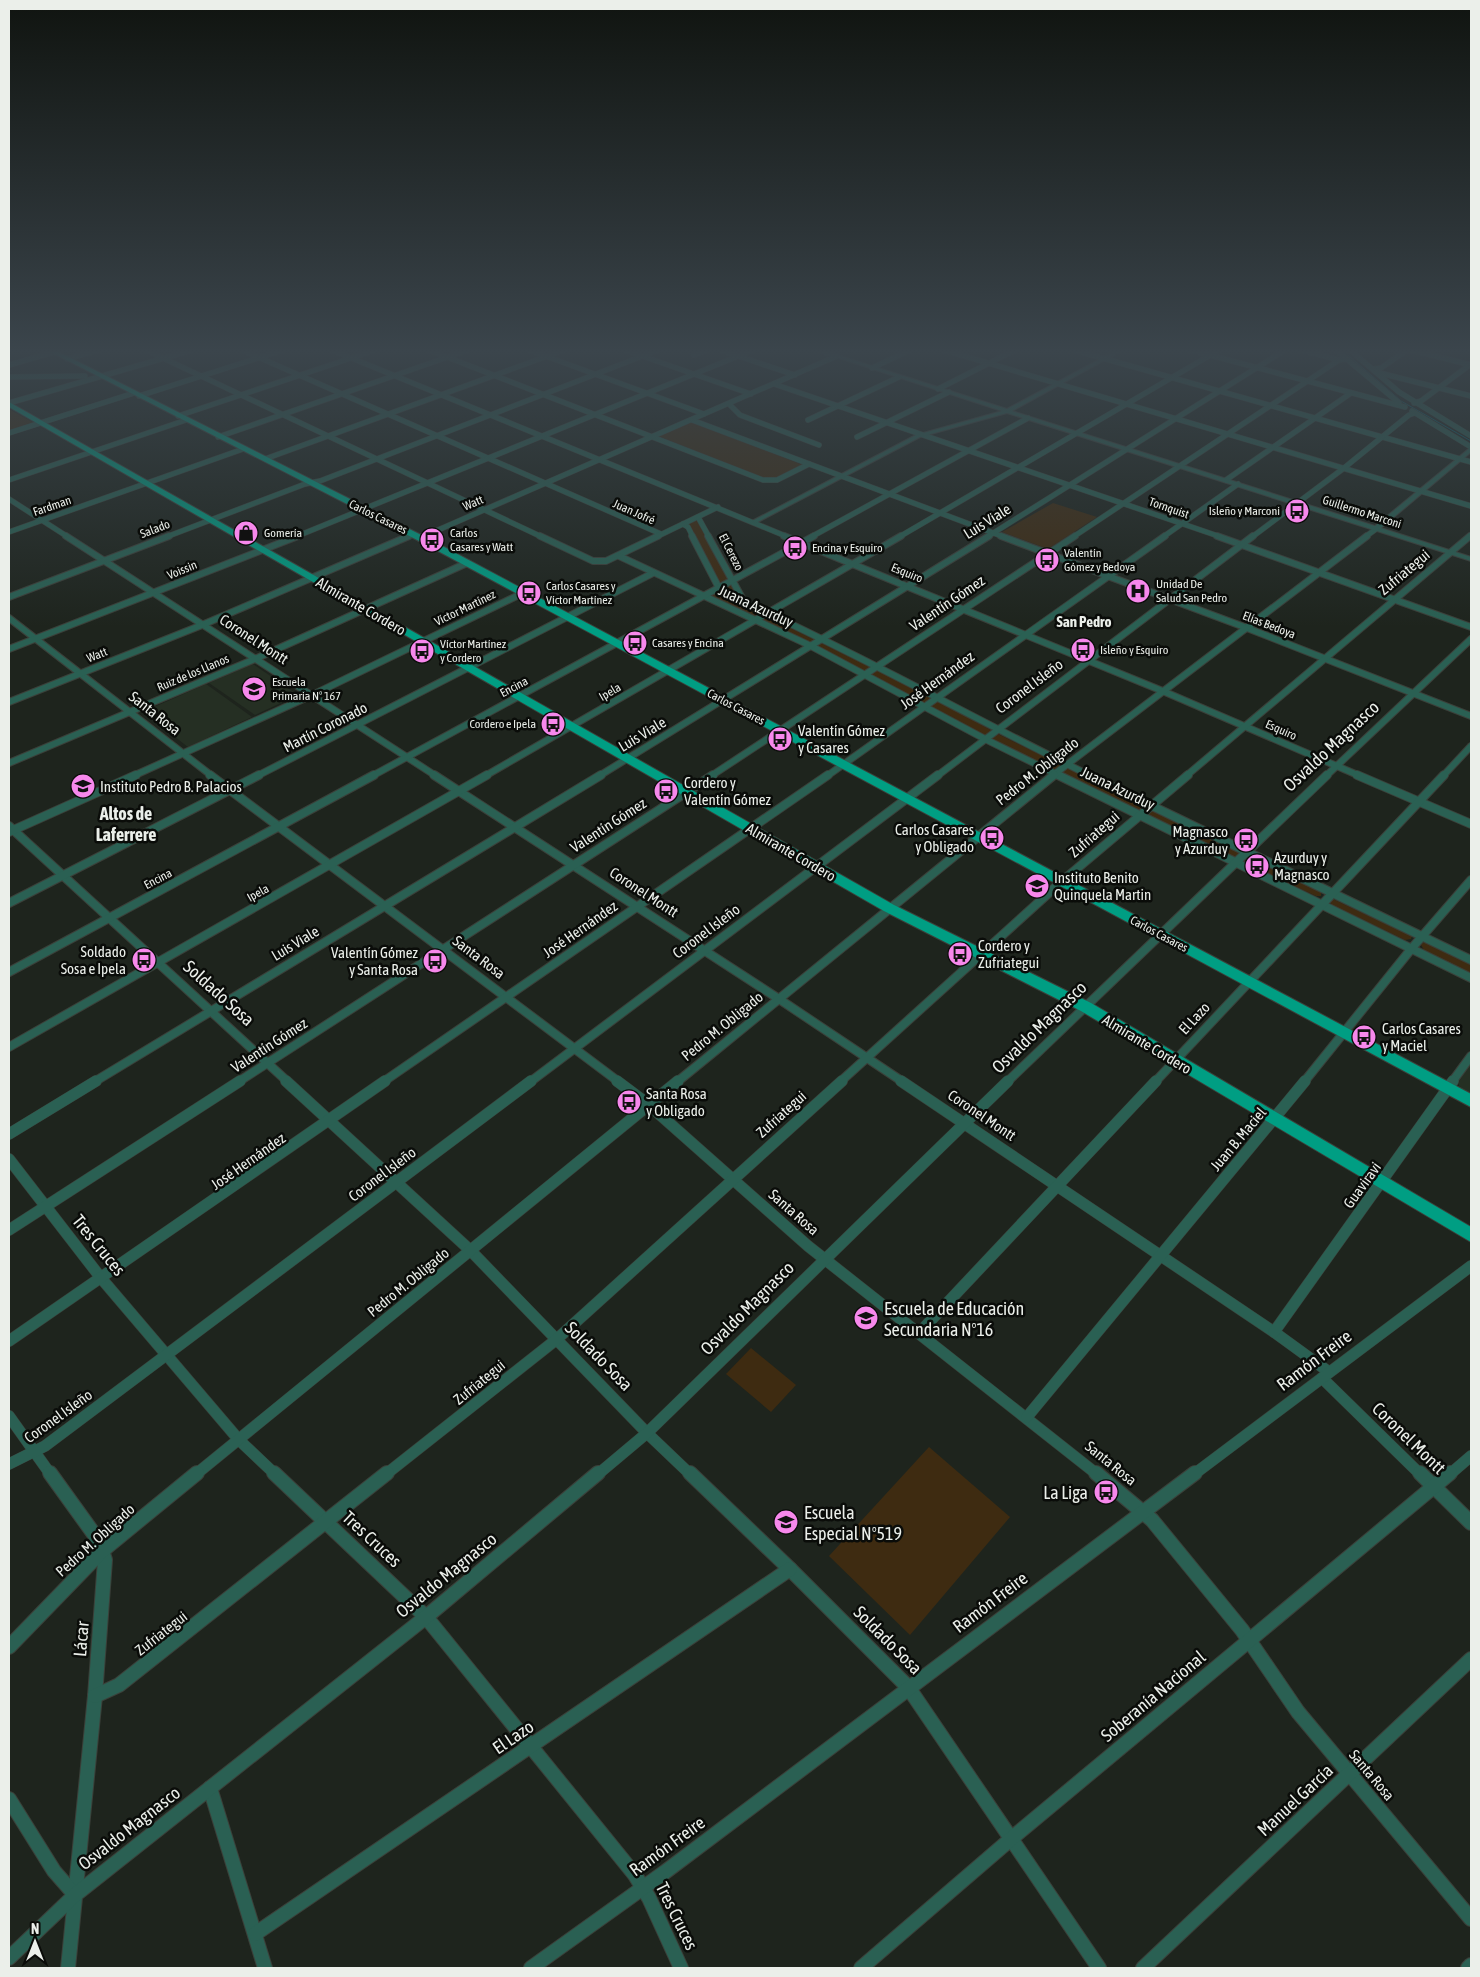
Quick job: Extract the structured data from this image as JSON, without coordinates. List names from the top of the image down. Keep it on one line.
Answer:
{"streets":{"main road":["Carlos Casares","Almirante Cordero"],"street":["Watt","Fardman","Tornquist","Juan Jofré","Guillermo Marconi","Luis Viale","Salado","El Cerezo","Voissin","Zufriategui","Esquiro","Valentín Gómez","Juana Azurduy","Víctor Martínez","Elías Bedoya","Coronel Montt","Ruiz de los Llanos","José Hernández","Coronel Isleño","Encina","Ipela","Santa Rosa","Martín Coronado","Osvaldo Magnasco","Pedro M. Obligado","Soldado Sosa","El Lazo","Juan B. Maciel","Guaviravi","Tres Cruces","Ramón Freire","Lácar","Soberanía Nacional","Manuel García"]},"crossings":[["Watt","Juan Jofré"],["Watt","Carlos Casares"],["Watt","Esquiro"],["Watt","Almirante Cordero"],["Watt","Coronel Montt"],["Watt","Santa Rosa"],["Fardman","Carlos Casares"],["Fardman","Almirante Cordero"],["Fardman","Coronel Montt"],["Tornquist","Luis Viale"],["Tornquist","Zufriategui"],["Tornquist","Valentín Gómez"],["Tornquist","José Hernández"],["Tornquist","Coronel Isleño"],["Tornquist","Encina"],["Tornquist","Ipela"],["Tornquist","Pedro M. Obligado"],["Juan Jofré","Voissin"],["Guillermo Marconi","Luis Viale"],["Guillermo Marconi","Zufriategui"],["Guillermo Marconi","Valentín Gómez"],["Guillermo Marconi","José Hernández"],["Guillermo Marconi","Coronel Isleño"],["Guillermo Marconi","Pedro M. Obligado"],["Carlos Casares","Luis Viale"],["Carlos Casares","Salado"],["Carlos Casares","Voissin"],["Carlos Casares","Zufriategui"],["Carlos Casares","Valentín Gómez"],["Carlos Casares","Víctor Martínez"],["Carlos Casares","Ruiz de los Llanos"],["Carlos Casares","José Hernández"],["Carlos Casares","Coronel Isleño"],["Carlos Casares","Encina"],["Carlos Casares","Ipela"],["Carlos Casares","Martín Coronado"],["Carlos Casares","Osvaldo Magnasco"],["Carlos Casares","Pedro M. Obligado"],["Carlos Casares","El Lazo"],["Carlos Casares","Juan B. Maciel"],["Carlos Casares","Guaviravi"],["Luis Viale","Esquiro"],["Luis Viale","Almirante Cordero"],["Luis Viale","Juana Azurduy"],["Luis Viale","Elías Bedoya"],["Luis Viale","Coronel Montt"],["Luis Viale","Santa Rosa"],["Luis Viale","Soldado Sosa"],["Salado","Almirante Cordero"],["Salado","Coronel Montt"],["El Cerezo","Juana Azurduy"],["El Cerezo","Encina"],["El Cerezo","Ipela"],["Voissin","Almirante Cordero"],["Voissin","Coronel Montt"],["Voissin","Santa Rosa"],["Zufriategui","Esquiro"],["Zufriategui","Almirante Cordero"],["Zufriategui","Juana Azurduy"],["Zufriategui","Elías Bedoya"],["Zufriategui","Coronel Montt"],["Zufriategui","Santa Rosa"],["Zufriategui","Soldado Sosa"],["Zufriategui","Tres Cruces"],["Zufriategui","Lácar"],["Esquiro","Valentín Gómez"],["Esquiro","José Hernández"],["Esquiro","Coronel Isleño"],["Esquiro","Encina"],["Esquiro","Ipela"],["Esquiro","Osvaldo Magnasco"],["Esquiro","Pedro M. Obligado"],["Esquiro","El Lazo"],["Valentín Gómez","Almirante Cordero"],["Valentín Gómez","Juana Azurduy"],["Valentín Gómez","Elías Bedoya"],["Valentín Gómez","Coronel Montt"],["Valentín Gómez","Santa Rosa"],["Valentín Gómez","Soldado Sosa"],["Valentín Gómez","Tres Cruces"],["Almirante Cordero","Víctor Martínez"],["Almirante Cordero","Ruiz de los Llanos"],["Almirante Cordero","José Hernández"],["Almirante Cordero","Coronel Isleño"],["Almirante Cordero","Encina"],["Almirante Cordero","Ipela"],["Almirante Cordero","Martín Coronado"],["Almirante Cordero","Osvaldo Magnasco"],["Almirante Cordero","Pedro M. Obligado"],["Almirante Cordero","El Lazo"],["Almirante Cordero","Juan B. Maciel"],["Almirante Cordero","Guaviravi"],["Juana Azurduy","José Hernández"],["Juana Azurduy","Coronel Isleño"],["Juana Azurduy","Encina"],["Juana Azurduy","Ipela"],["Juana Azurduy","Martín Coronado"],["Juana Azurduy","Osvaldo Magnasco"],["Juana Azurduy","Pedro M. Obligado"],["Juana Azurduy","El Lazo"],["Juana Azurduy","Juan B. Maciel"],["Víctor Martínez","Coronel Montt"],["Víctor Martínez","Santa Rosa"],["Víctor Martínez","Soldado Sosa"],["Elías Bedoya","José Hernández"],["Elías Bedoya","Coronel Isleño"],["Elías Bedoya","Encina"],["Elías Bedoya","Ipela"],["Elías Bedoya","Osvaldo Magnasco"],["Elías Bedoya","Pedro M. Obligado"],["Coronel Montt","Ruiz de los Llanos"],["Coronel Montt","José Hernández"],["Coronel Montt","Coronel Isleño"],["Coronel Montt","Encina"],["Coronel Montt","Ipela"],["Coronel Montt","Martín Coronado"],["Coronel Montt","Osvaldo Magnasco"],["Coronel Montt","Pedro M. Obligado"],["Coronel Montt","El Lazo"],["Coronel Montt","Juan B. Maciel"],["Coronel Montt","Guaviravi"],["Coronel Montt","Ramón Freire"],["Coronel Montt","Soberanía Nacional"],["Ruiz de los Llanos","Santa Rosa"],["José Hernández","Santa Rosa"],["José Hernández","Soldado Sosa"],["José Hernández","Tres Cruces"],["Coronel Isleño","Santa Rosa"],["Coronel Isleño","Soldado Sosa"],["Coronel Isleño","Tres Cruces"],["Coronel Isleño","Lácar"],["Encina","Santa Rosa"],["Encina","Soldado Sosa"],["Ipela","Santa Rosa"],["Ipela","Soldado Sosa"],["Santa Rosa","Martín Coronado"],["Santa Rosa","Osvaldo Magnasco"],["Santa Rosa","Pedro M. Obligado"],["Santa Rosa","El Lazo"],["Santa Rosa","Juan B. Maciel"],["Santa Rosa","Ramón Freire"],["Santa Rosa","Soberanía Nacional"],["Santa Rosa","Manuel García"],["Martín Coronado","Soldado Sosa"],["Osvaldo Magnasco","Soldado Sosa"],["Osvaldo Magnasco","Tres Cruces"],["Osvaldo Magnasco","Lácar"],["Pedro M. Obligado","Soldado Sosa"],["Pedro M. Obligado","Tres Cruces"],["Pedro M. Obligado","Lácar"],["Soldado Sosa","El Lazo"],["Soldado Sosa","Ramón Freire"],["Soldado Sosa","Soberanía Nacional"],["El Lazo","Tres Cruces"],["Tres Cruces","Ramón Freire"]],"districts":["San Pedro","Altos de Laferrere"],"places":{"bus stop":["Isleño y Marconi","Carlos Casares y Watt","Encina y Esquiro","Valentín Gómez y Bedoya","Carlos Casares y Víctor Martínez","Casares y Encina","Isleño y Esquiro","Víctor Martínez y Cordero","Cordero e Ipela","Valentín Gómez y Casares","Cordero y Valentín Gómez","Carlos Casares y Obligado","Magnasco y Azurduy","Azurduy y Magnasco","Cordero y Zufriategui","Soldado Sosa e Ipela","Valentín Gómez y Santa Rosa","Carlos Casares y Maciel","Santa Rosa y Obligado","La Liga"],"shop":["Gomería"],"hospital":["Unidad De Salud San Pedro"],"school or university":["Escuela Primaria Nº 167","Instituto Pedro B. Palacios","Instituto Benito Quinquela Martin","Escuela de Educación Secundaria Nº16","Escuela Especial Nº519"]},"north":"top"}
